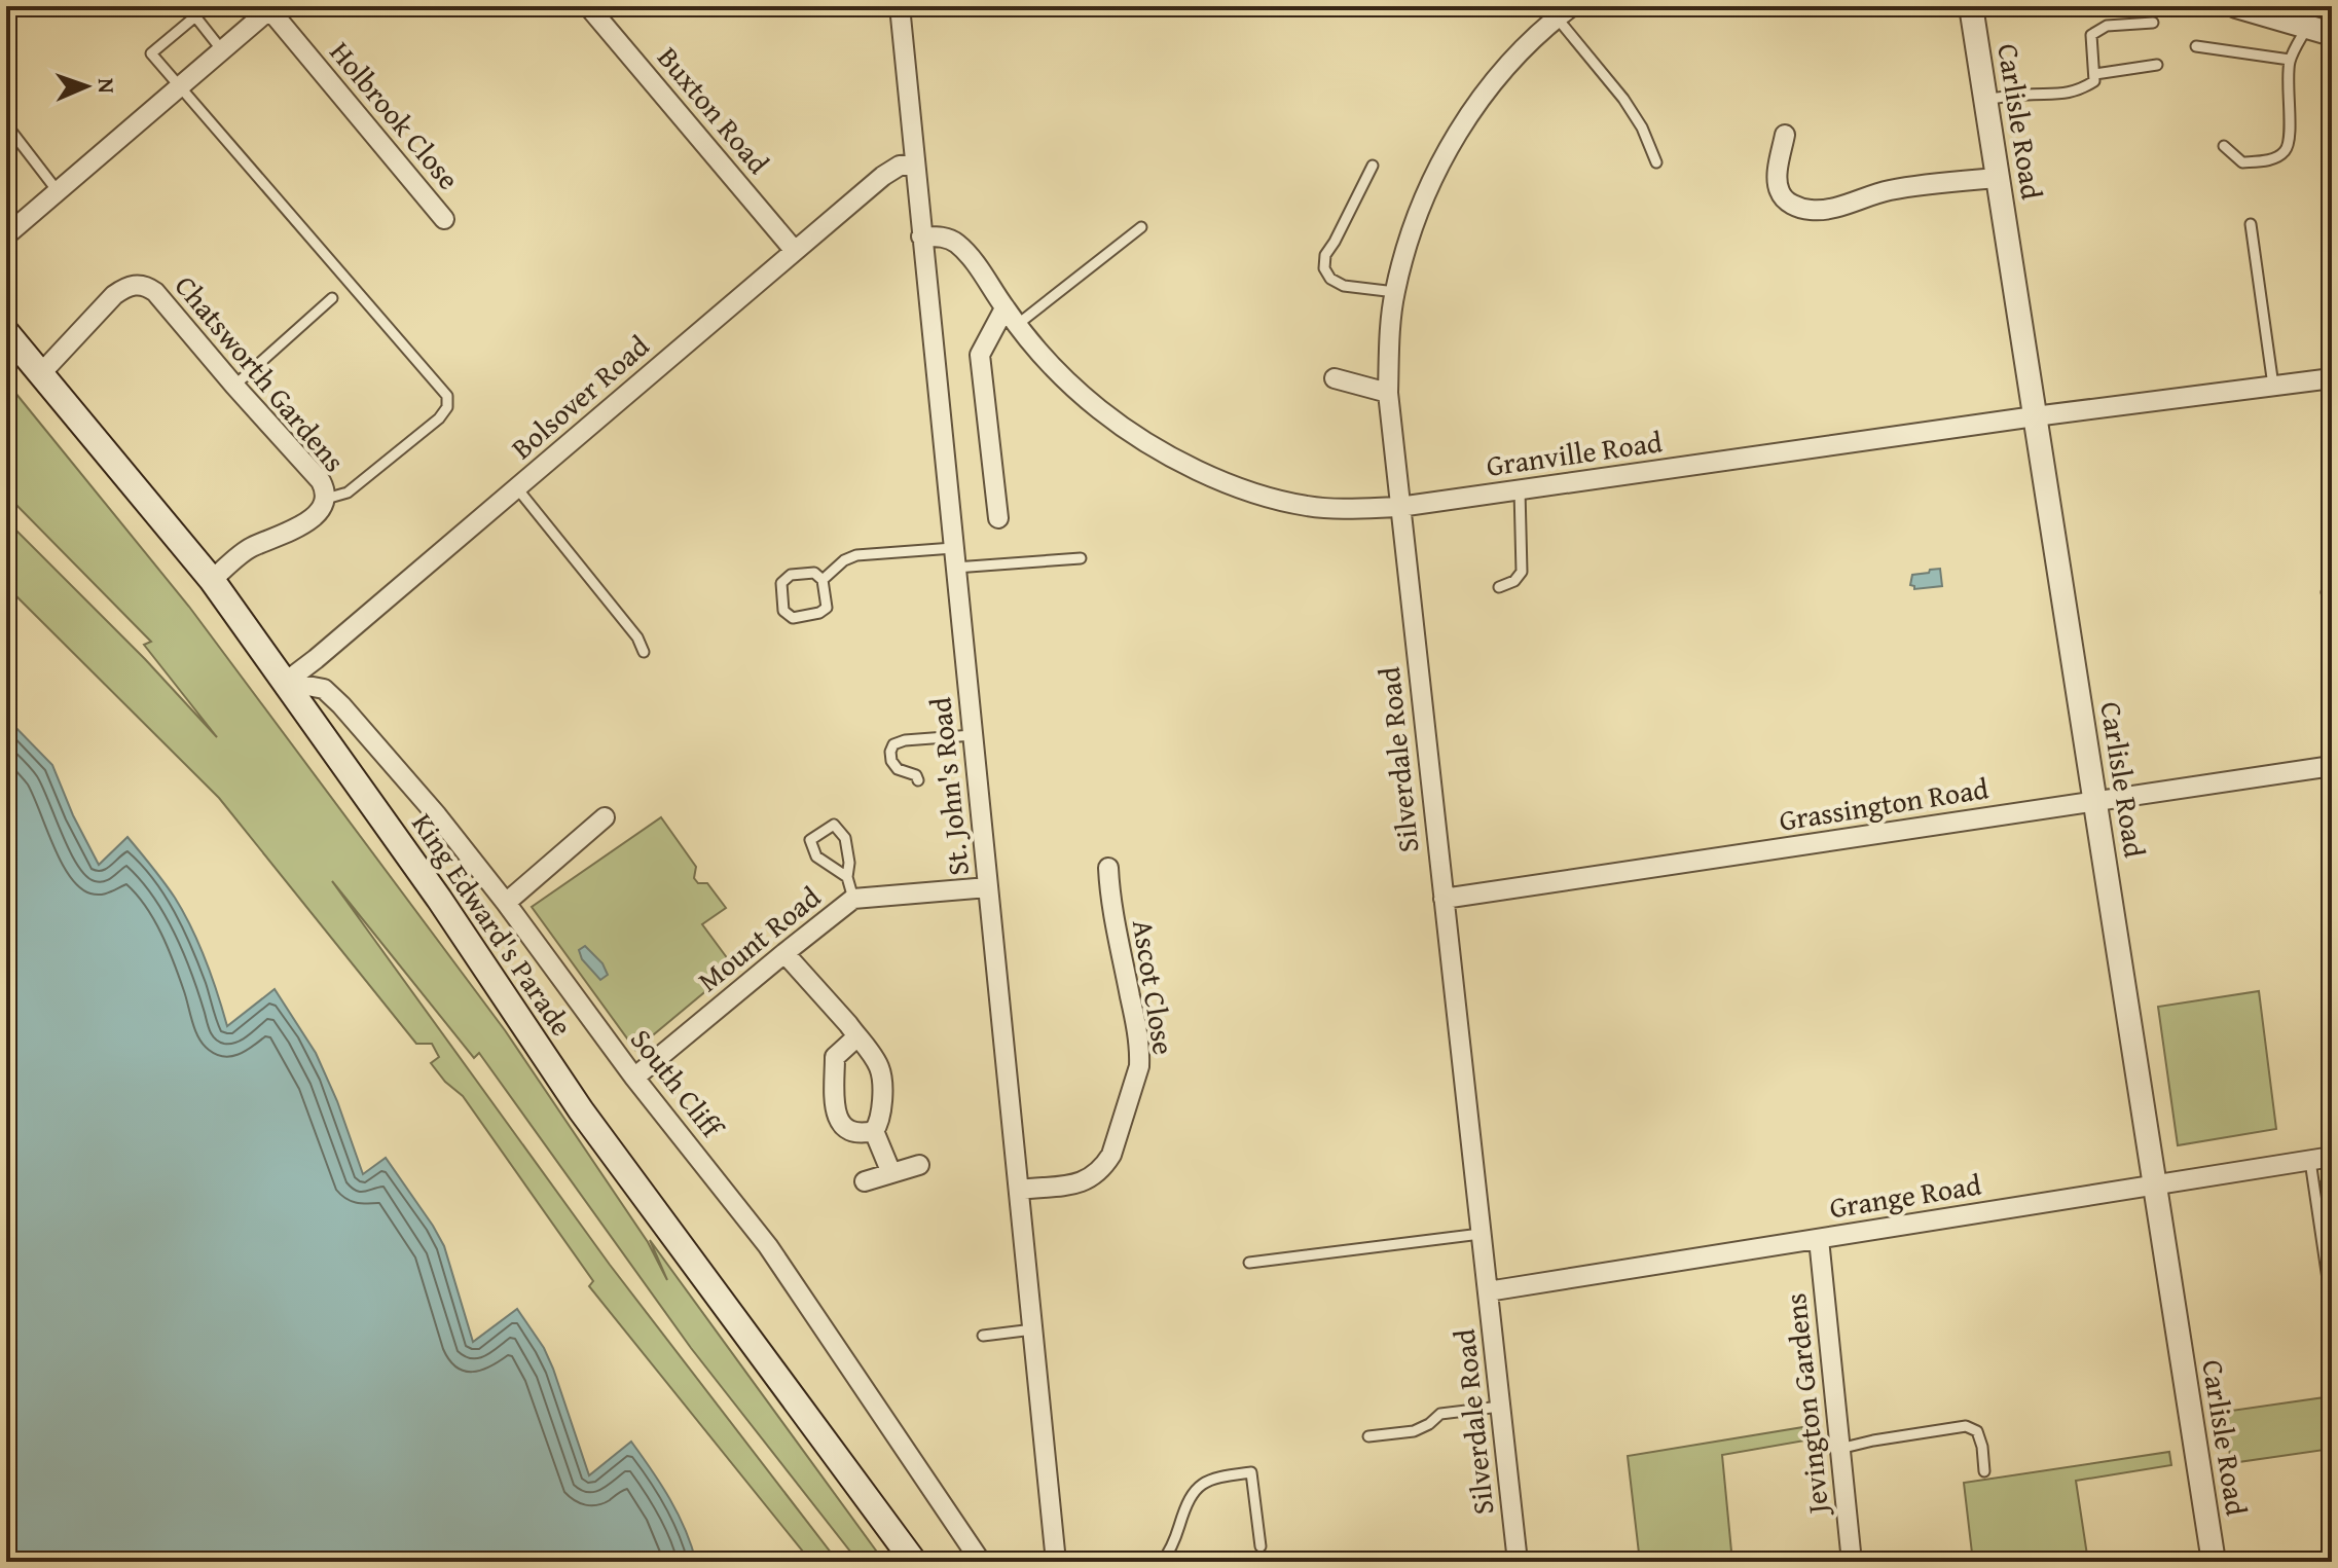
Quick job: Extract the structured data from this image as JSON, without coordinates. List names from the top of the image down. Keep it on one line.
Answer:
{"streets":{"main road":["King Edward's Parade"],"street":["Buxton Road","Holbrook Close","Carlisle Road","Chatsworth Gardens","Bolsover Road","Granville Road","Silverdale Road","St. John's Road","Grassington Road","Mount Road","Ascot Close","South Cliff","Grange Road","Jevington Gardens"]},"crossings":[["Buxton Road","Bolsover Road"],["Carlisle Road","Granville Road"],["Carlisle Road","Grassington Road"],["Carlisle Road","Grange Road"],["Chatsworth Gardens","King Edward's Parade"],["Bolsover Road","St. John's Road"],["Bolsover Road","King Edward's Parade"],["Bolsover Road","South Cliff"],["Granville Road","Silverdale Road"],["Granville Road","St. John's Road"],["Silverdale Road","Grassington Road"],["Silverdale Road","Grange Road"],["St. John's Road","Mount Road"],["St. John's Road","Ascot Close"],["King Edward's Parade","South Cliff"],["Mount Road","South Cliff"],["Grange Road","Jevington Gardens"]],"north":"right"}
